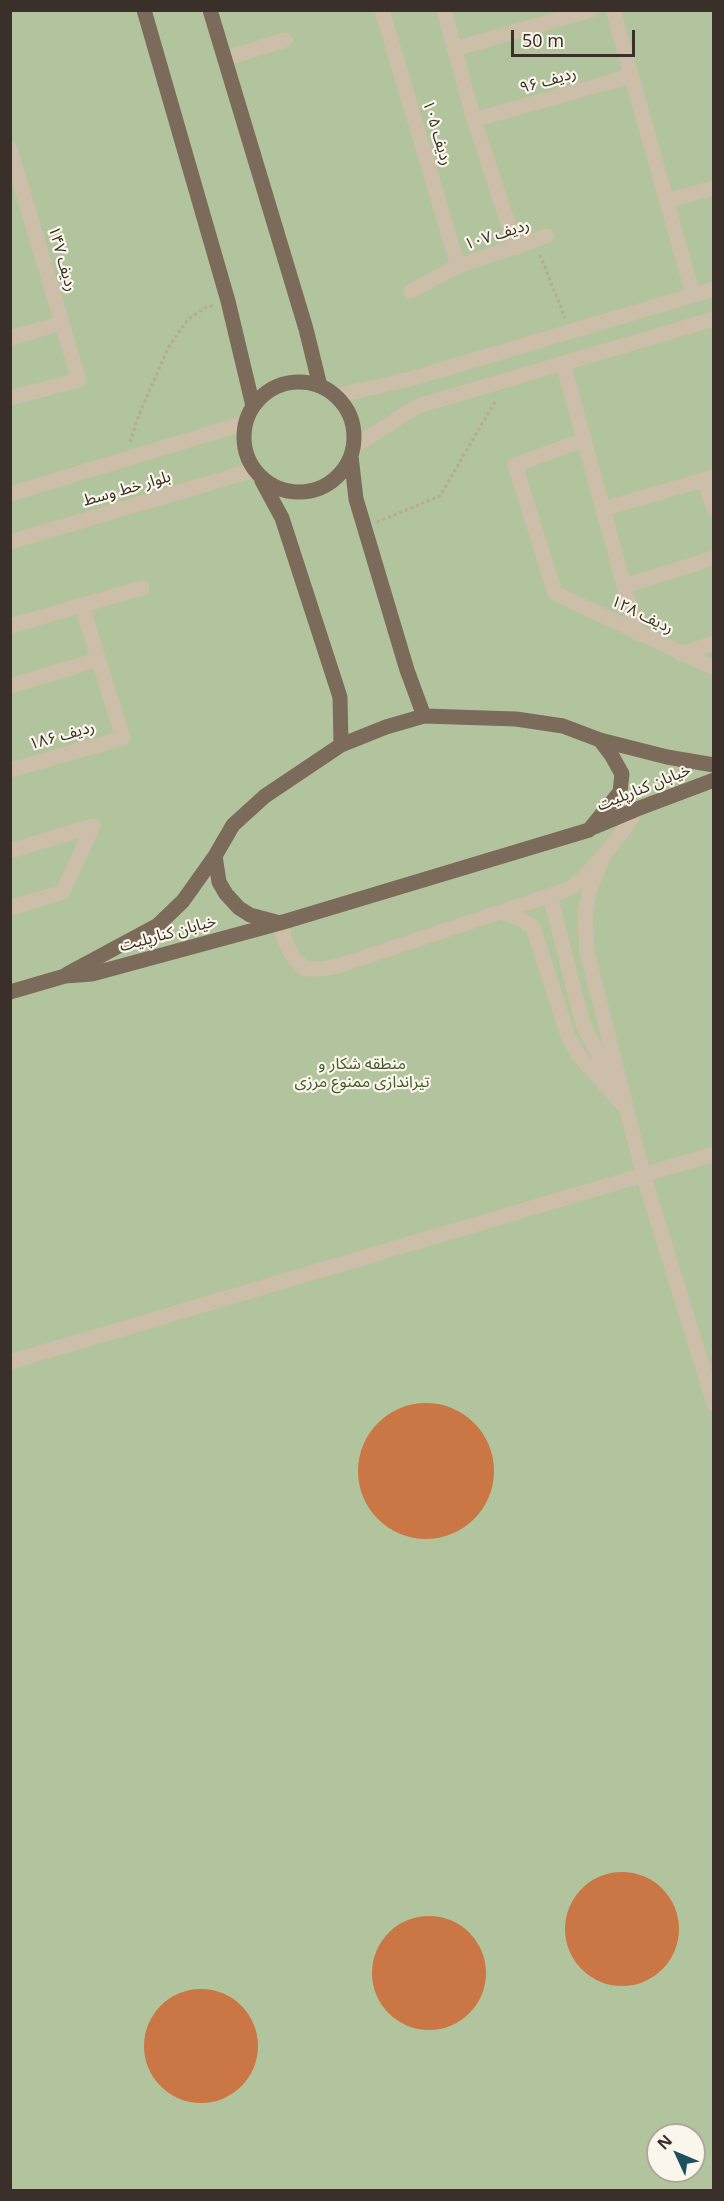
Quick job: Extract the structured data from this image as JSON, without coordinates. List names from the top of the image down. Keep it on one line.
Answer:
{"streets":{"main road":["خیابان کنارپلیت"],"street":["ردیف ۹۶","ردیف ۱۰۵","ردیف ۱۰۷","ردیف ۱۴۷","بلوار خط وسط","ردیف ۱۲۸","ردیف ۱۸۶"]},"crossings":[["ردیف ۱۰۵","ردیف ۱۰۷"]],"parks":["منطقه شکار و تیراندازی ممنوع مرزی"],"scale_bar":"50 m","north":"top left"}
